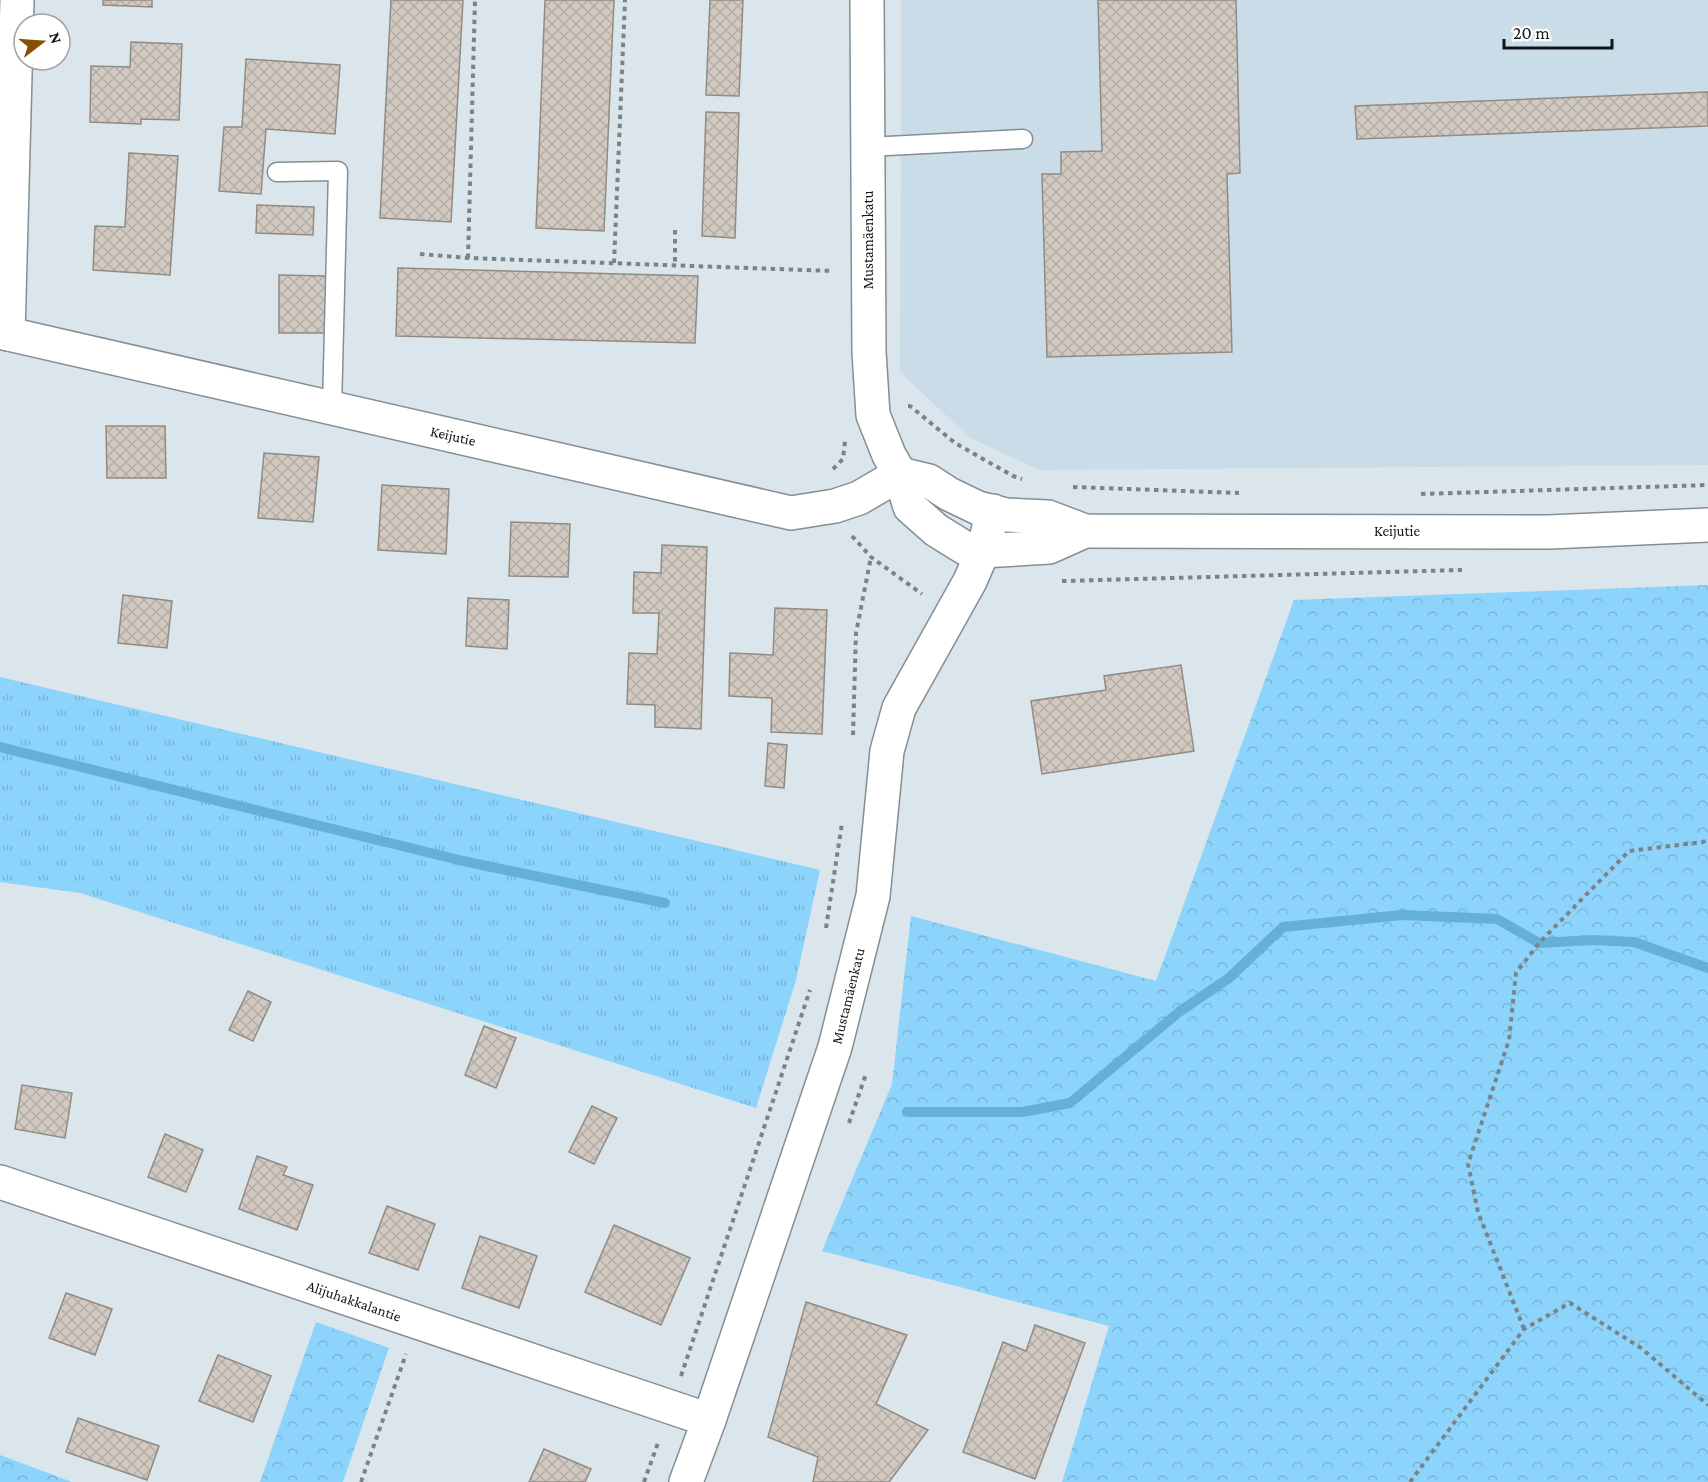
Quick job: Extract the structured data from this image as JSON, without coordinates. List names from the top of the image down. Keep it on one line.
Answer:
{"streets":{"street":["Mustamäenkatu","Keijutie","Alijuhakkalantie"]},"crossings":[["Mustamäenkatu","Keijutie"],["Mustamäenkatu","Alijuhakkalantie"]],"scale_bar":"20 m","north":"right"}
